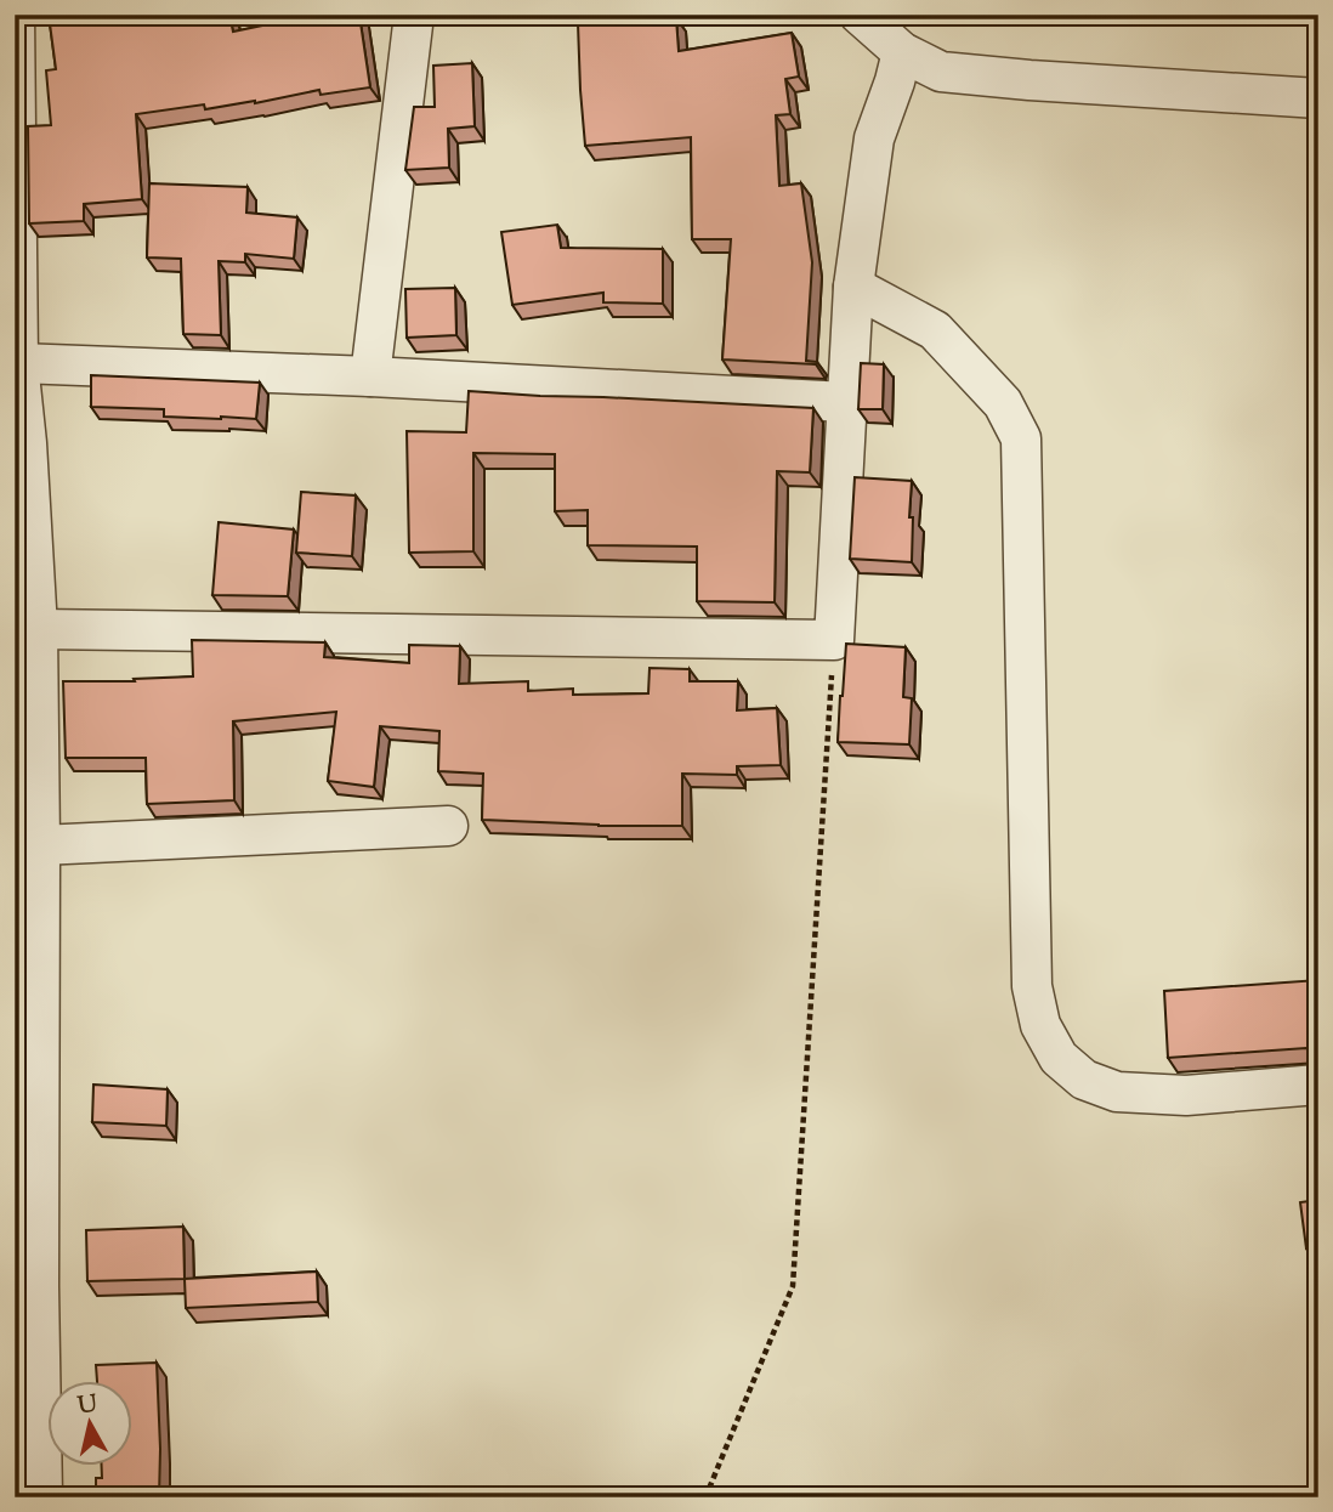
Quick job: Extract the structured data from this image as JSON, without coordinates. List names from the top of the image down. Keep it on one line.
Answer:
{"north":"top"}
